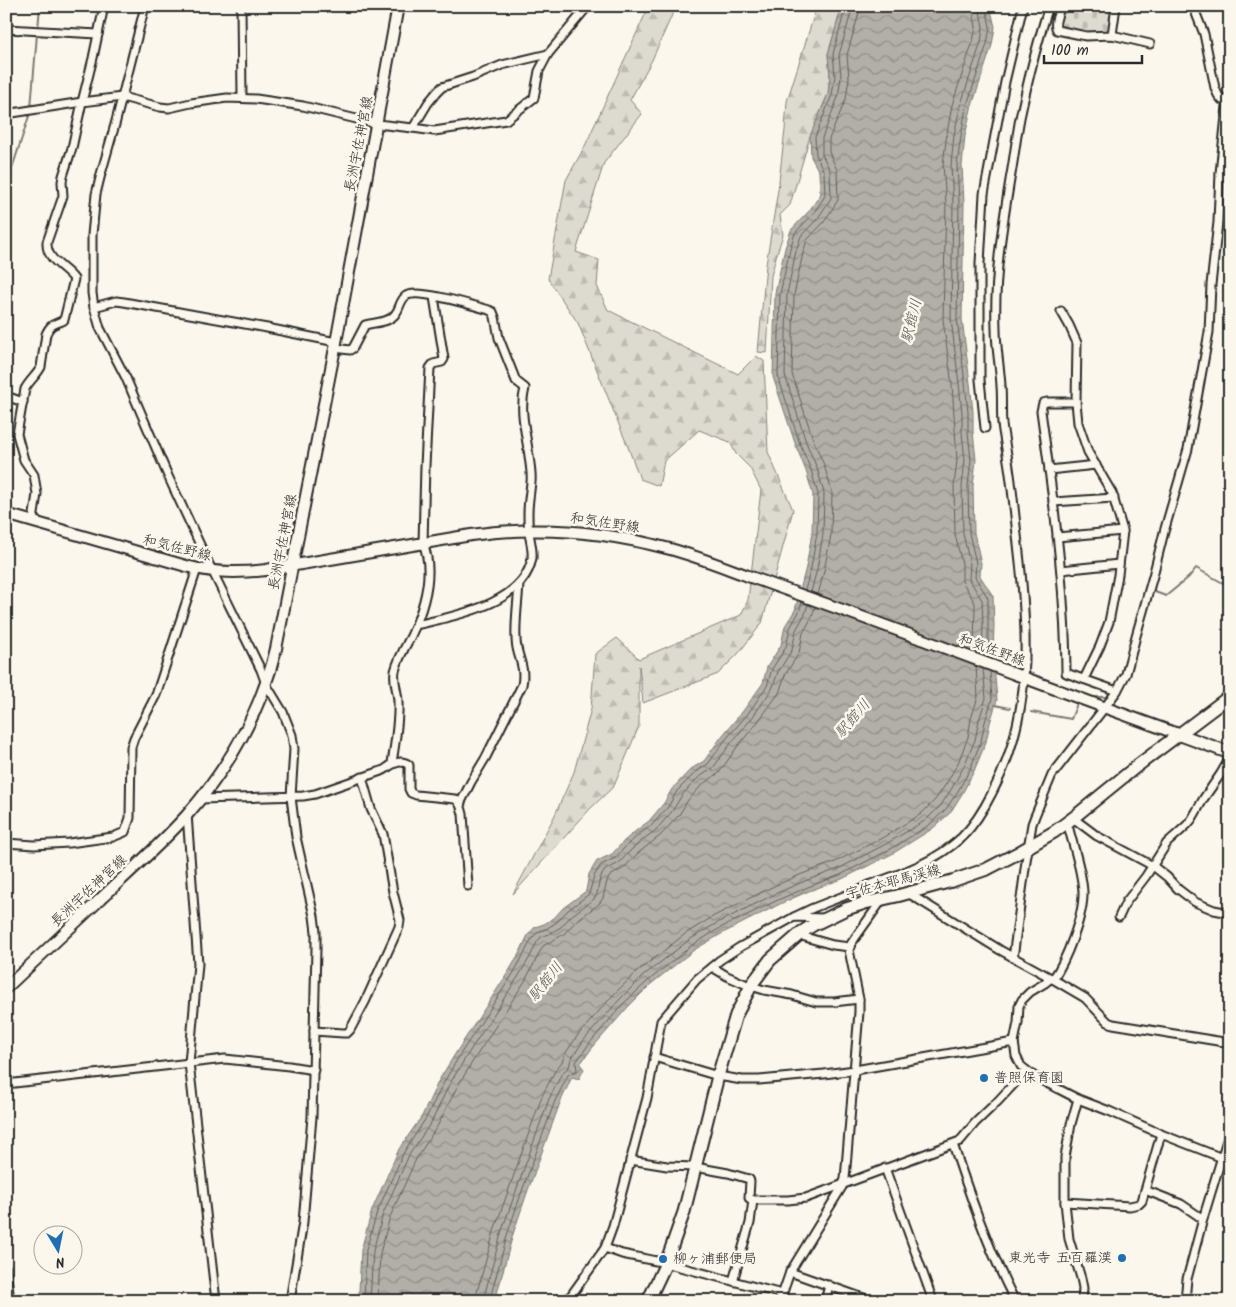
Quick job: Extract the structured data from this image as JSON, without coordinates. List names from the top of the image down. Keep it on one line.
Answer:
{"streets":{"main road":["長洲宇佐神宮線","和気佐野線","宇佐本耶馬渓線"]},"crossings":[["長洲宇佐神宮線","和気佐野線"],["和気佐野線","宇佐本耶馬渓線"]],"water":["駅館川"],"places":["普照保育園","東光寺 五百羅漢","柳ヶ浦郵便局"],"scale_bar":"100 m","north":"bottom"}
